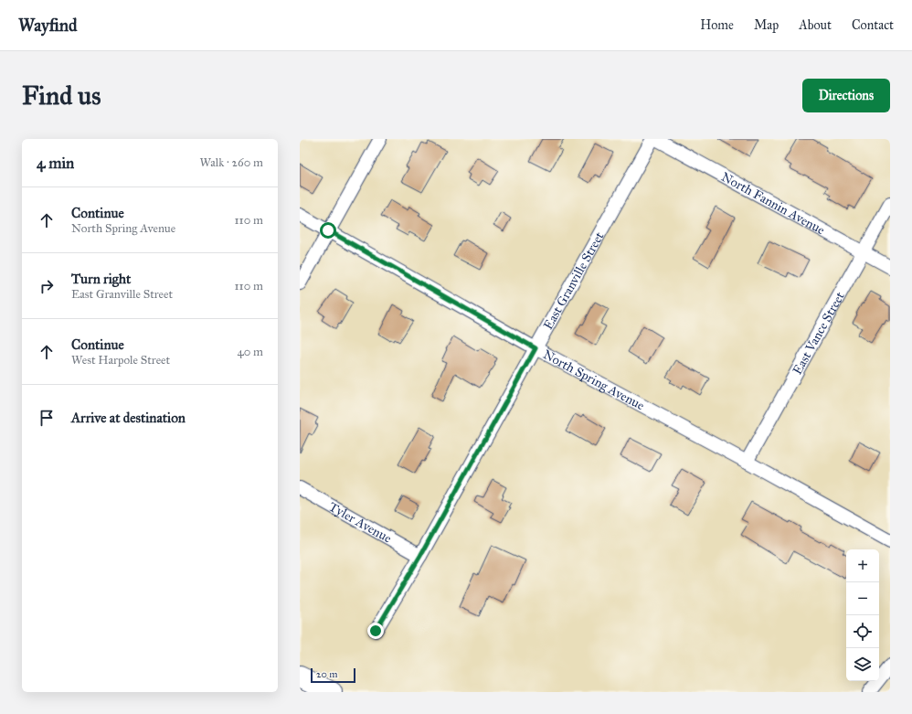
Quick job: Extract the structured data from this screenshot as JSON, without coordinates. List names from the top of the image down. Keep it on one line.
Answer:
{"streets":{"street":["North Fannin Avenue","East Granville Street","East Vance Street","North Spring Avenue","Tyler Avenue"]},"crossings":[["North Fannin Avenue","East Vance Street"],["East Granville Street","North Spring Avenue"],["East Granville Street","Tyler Avenue"],["East Vance Street","North Spring Avenue"]],"scale_bar":"20 m","page":{"header":"Wayfind","nav":["Home","Map","About","Contact"],"buttons":"Directions","title":"Find us","heading":["4 min","Walk · 260 m"],"list":[["Continue","North Spring Avenue","110 m"],["Turn right","East Granville Street","110 m"],["Continue","West Harpole Street","40 m"],"Arrive at destination"],"map_buttons":["+","−"],"scale":"20 m"}}
